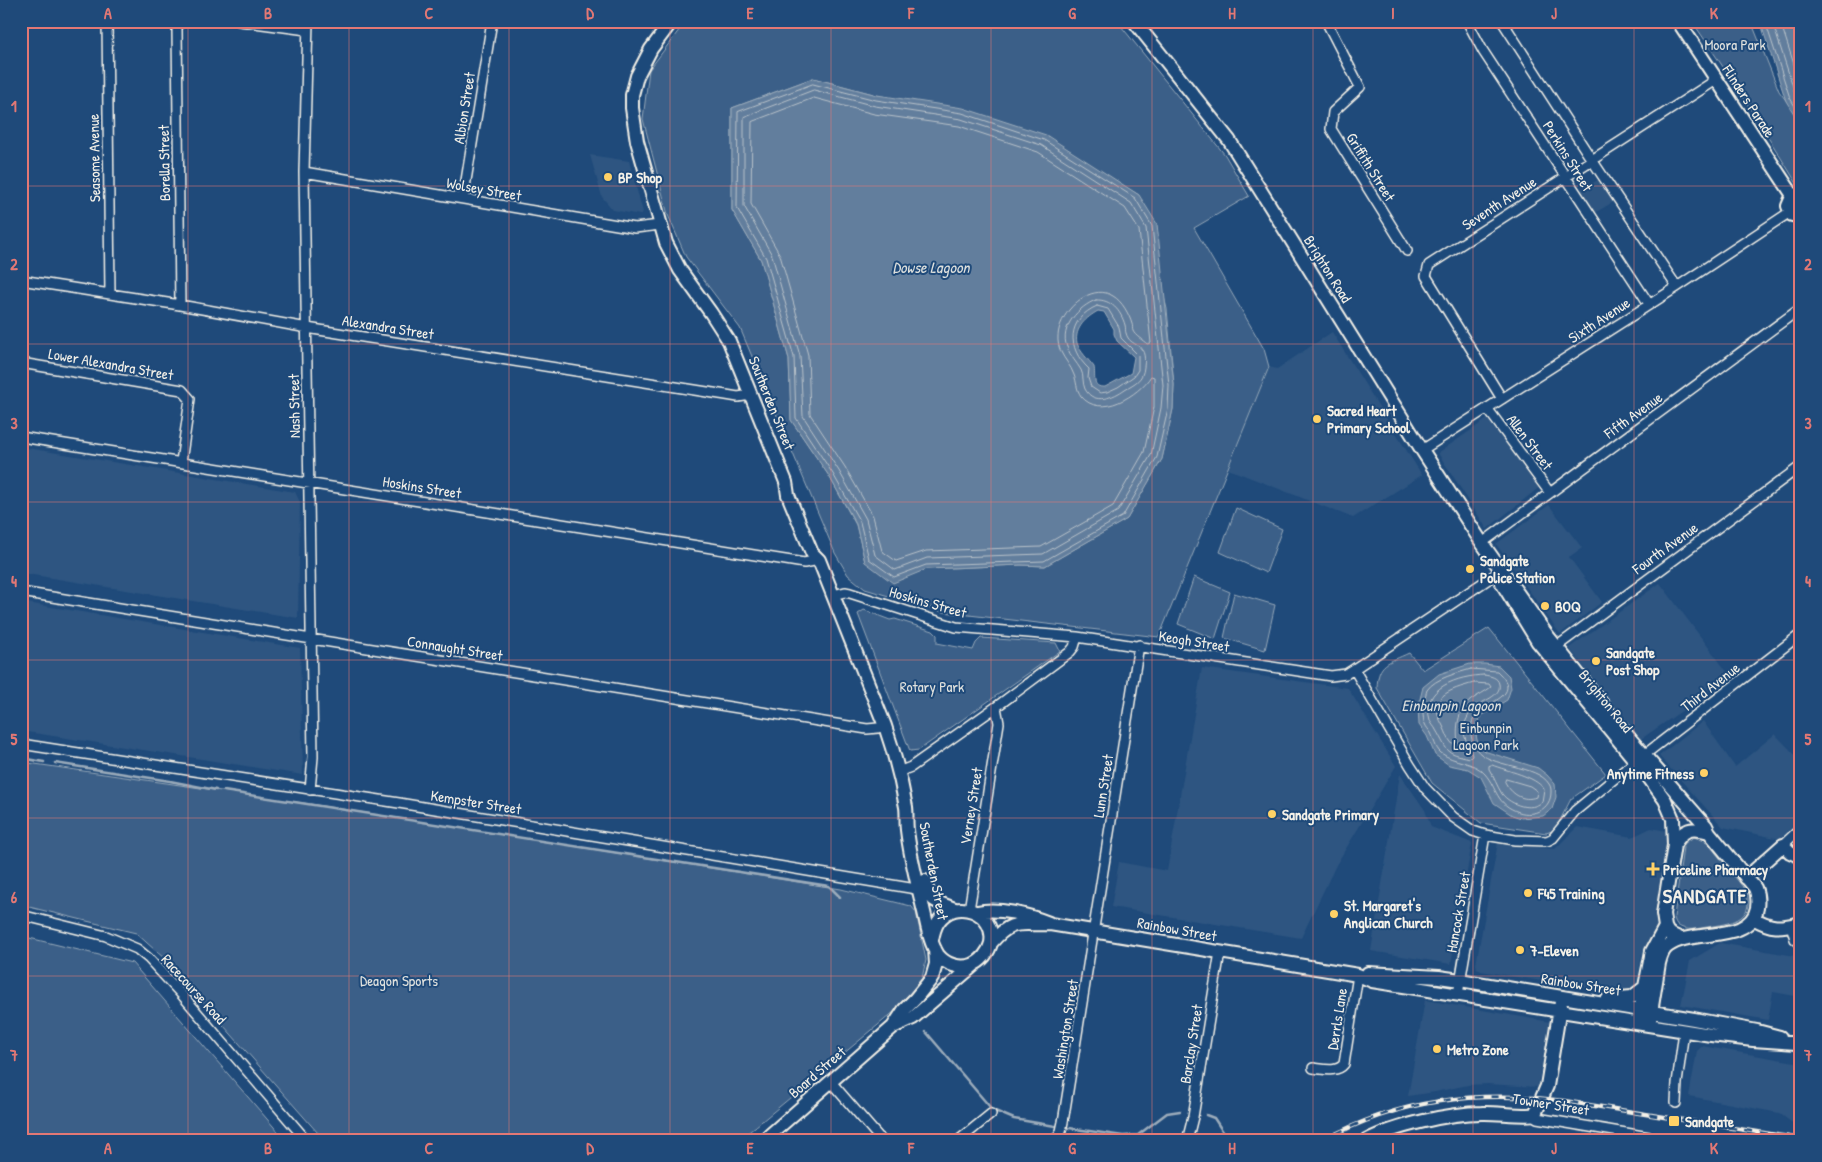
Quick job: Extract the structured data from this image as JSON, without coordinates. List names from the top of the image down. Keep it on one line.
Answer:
{"streets":{"main road":["Flinders Parade","Brighton Road","Southerden Street","Rainbow Street","Board Street","Towner Street"],"street":["Albion Street","Perkins Street","Seasome Avenue","Borella Street","Griffith Street","Wolsey Street","Seventh Avenue","Sixth Avenue","Alexandra Street","Lower Alexandra Street","Nash Street","Fifth Avenue","Allen Street","Hoskins Street","Fourth Avenue","Keogh Street","Connaught Street","Third Avenue","Lunn Street","Kempster Street","Verney Street","Hancock Street","Racecourse Road","Derrls Lane","Washington Street","Barclay Street"]},"crossings":[["Flinders Parade","Seventh Avenue"],["Albion Street","Wolsey Street"],["Perkins Street","Seventh Avenue"],["Perkins Street","Sixth Avenue"],["Seasome Avenue","Alexandra Street"],["Borella Street","Alexandra Street"],["Wolsey Street","Southerden Street"],["Wolsey Street","Nash Street"],["Seventh Avenue","Sixth Avenue"],["Brighton Road","Sixth Avenue"],["Brighton Road","Fifth Avenue"],["Brighton Road","Fourth Avenue"],["Brighton Road","Keogh Street"],["Brighton Road","Third Avenue"],["Sixth Avenue","Allen Street"],["Alexandra Street","Southerden Street"],["Alexandra Street","Nash Street"],["Lower Alexandra Street","Hoskins Street"],["Southerden Street","Hoskins Street"],["Southerden Street","Connaught Street"],["Southerden Street","Kempster Street"],["Southerden Street","Verney Street"],["Southerden Street","Rainbow Street"],["Southerden Street","Board Street"],["Nash Street","Hoskins Street"],["Nash Street","Connaught Street"],["Nash Street","Kempster Street"],["Fifth Avenue","Allen Street"],["Hoskins Street","Keogh Street"],["Keogh Street","Third Avenue"],["Keogh Street","Lunn Street"],["Third Avenue","Hancock Street"],["Lunn Street","Rainbow Street"],["Lunn Street","Washington Street"],["Verney Street","Rainbow Street"],["Verney Street","Board Street"],["Hancock Street","Rainbow Street"],["Rainbow Street","Derrls Lane"],["Rainbow Street","Washington Street"],["Rainbow Street","Barclay Street"],["Rainbow Street","Board Street"]],"districts":["SANDGATE"],"water":["Dowse Lagoon","Einbunpin Lagoon"],"parks":["Moora Park","Rotary Park","Einbunpin Lagoon Park","Deagon Sports"],"places":{"other":["BP Shop","Sacred Heart Primary School","Sandgate Police Station","BOQ","Sandgate Post Shop","Anytime Fitness","Sandgate Primary","F45 Training","St. Margaret's Anglican Church","7-Eleven","Metro Zone"],"health":["Priceline Pharmacy"],"transit":["Sandgate"]},"grid":{"columns":["A","B","C","D","E","F","G","H","I","J","K"],"rows":["1","2","3","4","5","6","7"]}}
